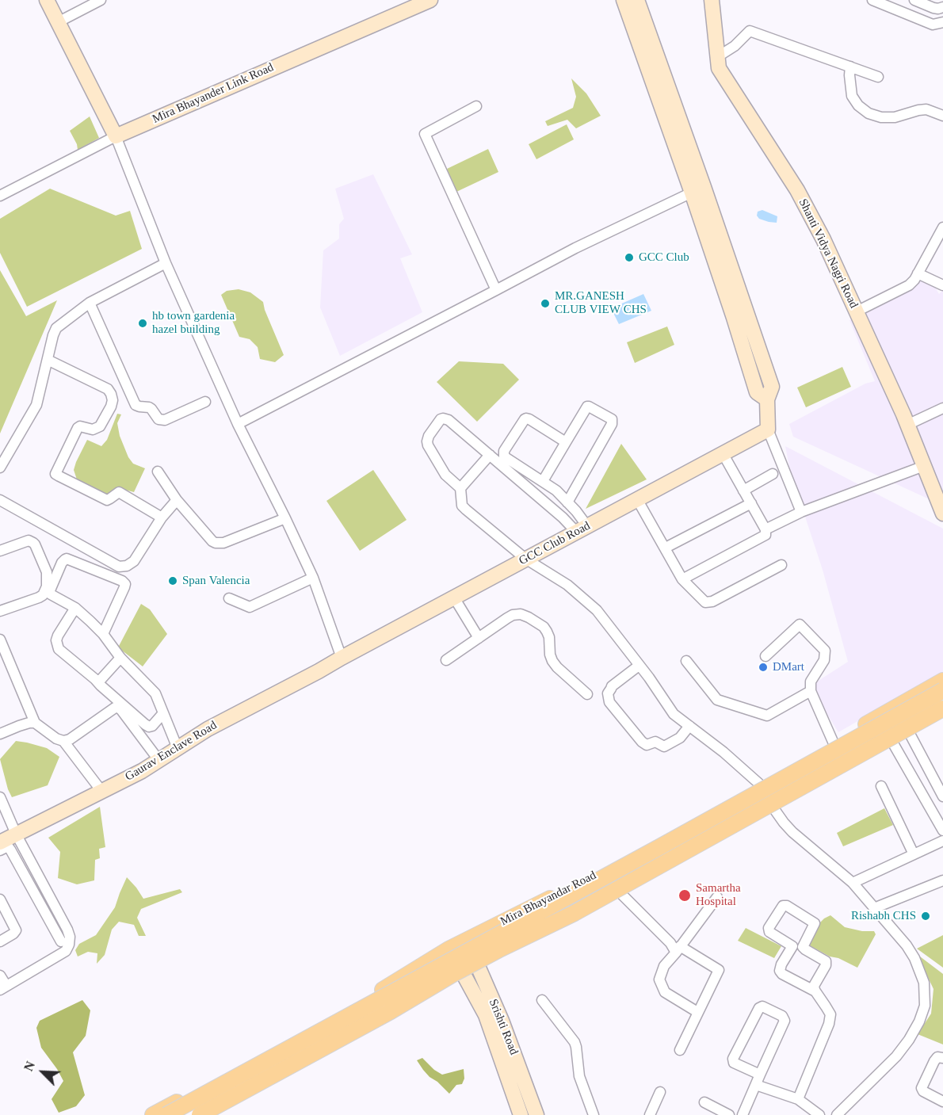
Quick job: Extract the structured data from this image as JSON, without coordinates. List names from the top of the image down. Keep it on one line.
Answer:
{"streets":{"main road":["Mira Bhayandar Road"],"street":["Mira Bhayander Link Road","Shanti Vidya Nagri Road","GCC Club Road","Gaurav Enclave Road","Srishti Road"]},"crossings":[["GCC Club Road","Gaurav Enclave Road"],["Mira Bhayandar Road","Srishti Road"]],"places":["GCC Club","MR.GANESH CLUB VIEW CHS","hb town gardenia hazel building","Span Valencia","DMart","Samartha Hospital","Rishabh CHS"],"north":"top left"}
